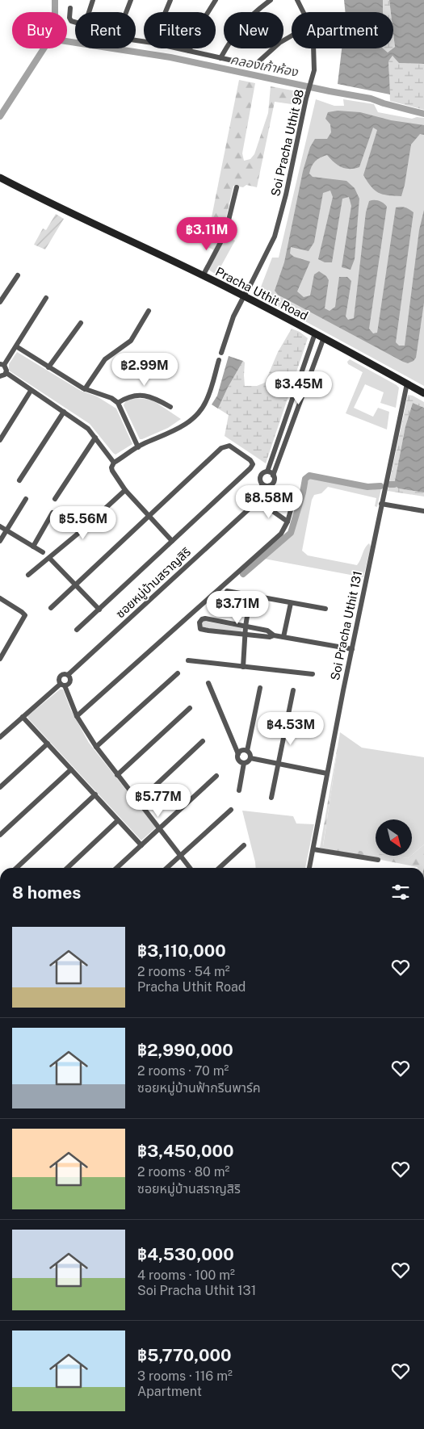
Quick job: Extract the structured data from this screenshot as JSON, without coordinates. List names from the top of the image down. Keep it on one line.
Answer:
{"streets":{"main road":["Pracha Uthit Road"],"street":["Soi Pracha Uthit 98","ซอยหมู่บ้านสราญสิริ","Soi Pracha Uthit 131"]},"crossings":[["Soi Pracha Uthit 98","Pracha Uthit Road"],["Pracha Uthit Road","ซอยหมู่บ้านสราญสิริ"],["Pracha Uthit Road","Soi Pracha Uthit 131"]],"water":["คลองเก้าห้อง"],"north":"bottom right","page":{"chip":["Buy","Rent","Filters","New","Apartment"],"price":["฿3.11M","฿2.99M","฿3.45M","฿8.58M","฿5.56M","฿3.71M","฿4.53M","฿5.77M"],"heading":"8 homes","list":[{"name":"฿3,110,000","note":"2 rooms · 54 m² · Pracha Uthit Road"},{"name":"฿2,990,000","note":"2 rooms · 70 m² · ซอยหมู่บ้านฟ้ากรีนพาร์ค"},{"name":"฿3,450,000","note":"2 rooms · 80 m² · ซอยหมู่บ้านสราญสิริ"},{"name":"฿4,530,000","note":"4 rooms · 100 m² · Soi Pracha Uthit 131"},{"name":"฿5,770,000","note":"3 rooms · 116 m² · Apartment"}]}}
